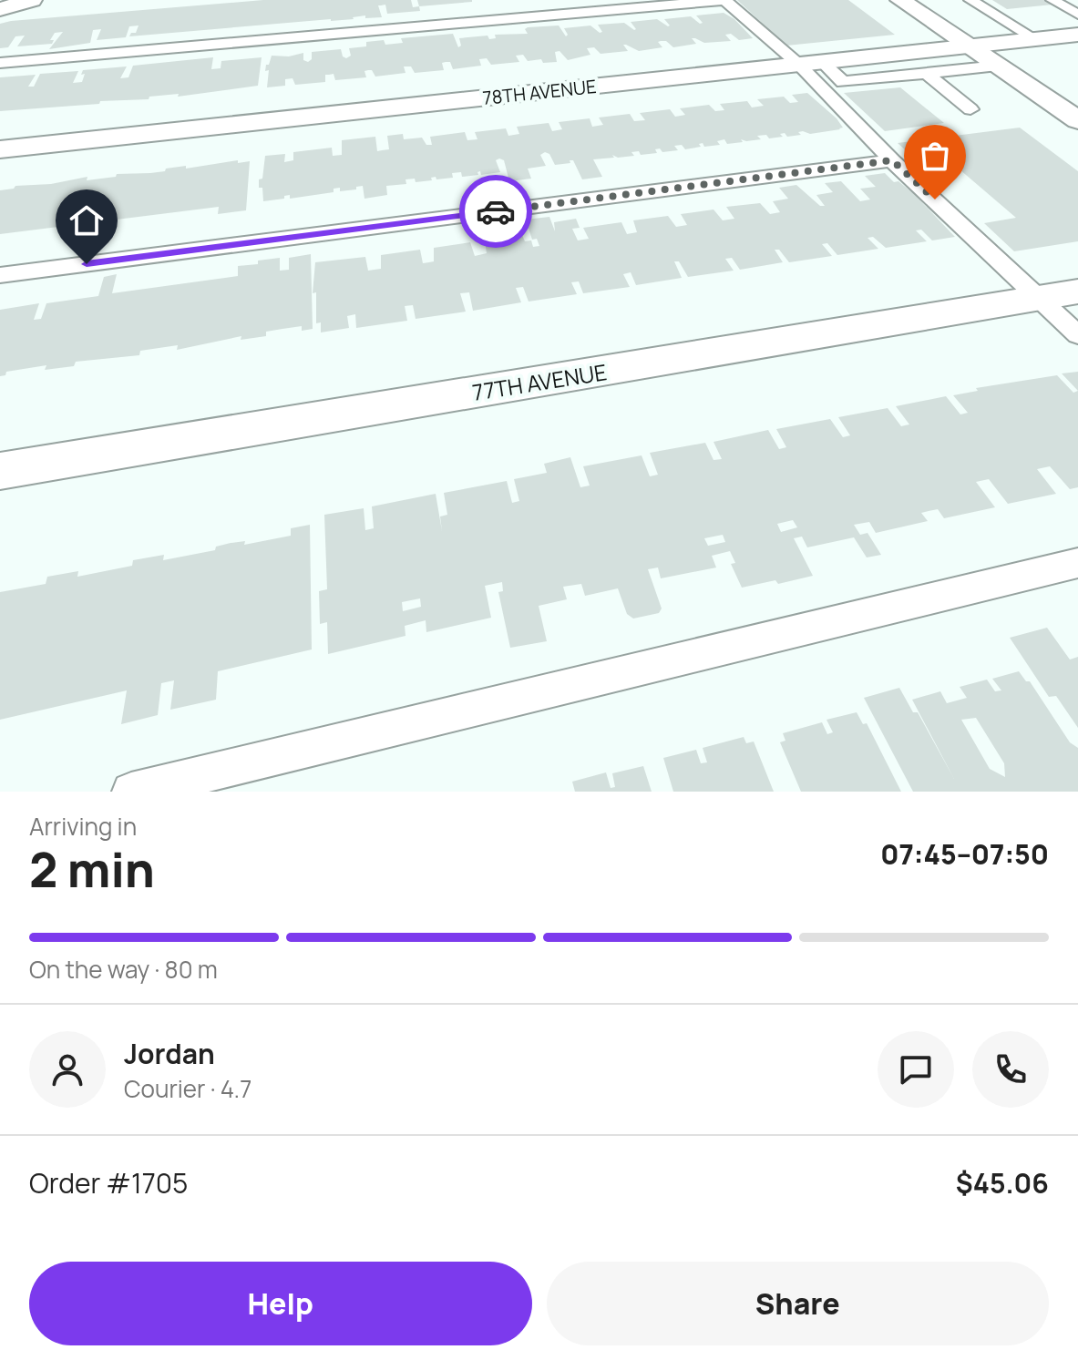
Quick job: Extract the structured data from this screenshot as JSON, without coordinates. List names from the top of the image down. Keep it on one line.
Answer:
{"streets":{"street":["78TH AVENUE","77TH AVENUE"]},"page":{"heading":["2 min","Arriving in","07:45–07:50"],"panel":["Jordan","Courier · 4.7","Order #1705","$45.06"],"bar":"On the way · 80 m","buttons":["Help","Share"]}}
